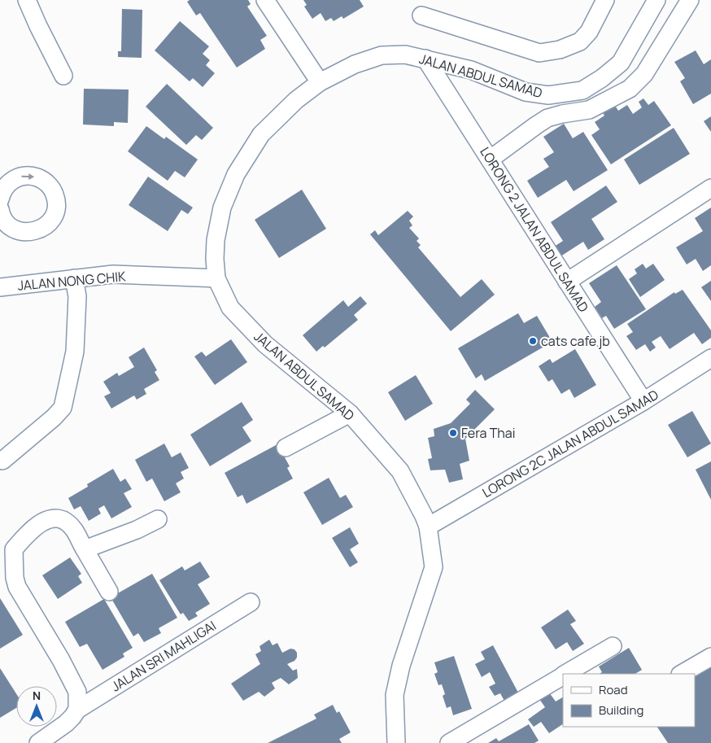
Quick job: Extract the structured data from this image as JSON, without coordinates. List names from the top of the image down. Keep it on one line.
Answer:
{"streets":{"street":["JALAN ABDUL SAMAD","LORONG 2 JALAN ABDUL SAMAD","JALAN NONG CHIK","LORONG 2C JALAN ABDUL SAMAD","JALAN SRI MAHLIGAI"]},"crossings":[["JALAN ABDUL SAMAD","LORONG 2 JALAN ABDUL SAMAD"],["JALAN ABDUL SAMAD","JALAN NONG CHIK"],["JALAN ABDUL SAMAD","LORONG 2C JALAN ABDUL SAMAD"],["LORONG 2 JALAN ABDUL SAMAD","LORONG 2C JALAN ABDUL SAMAD"]],"places":["cats cafe jb","Fera Thai"],"legend":["Road","Building"],"north":"top"}
